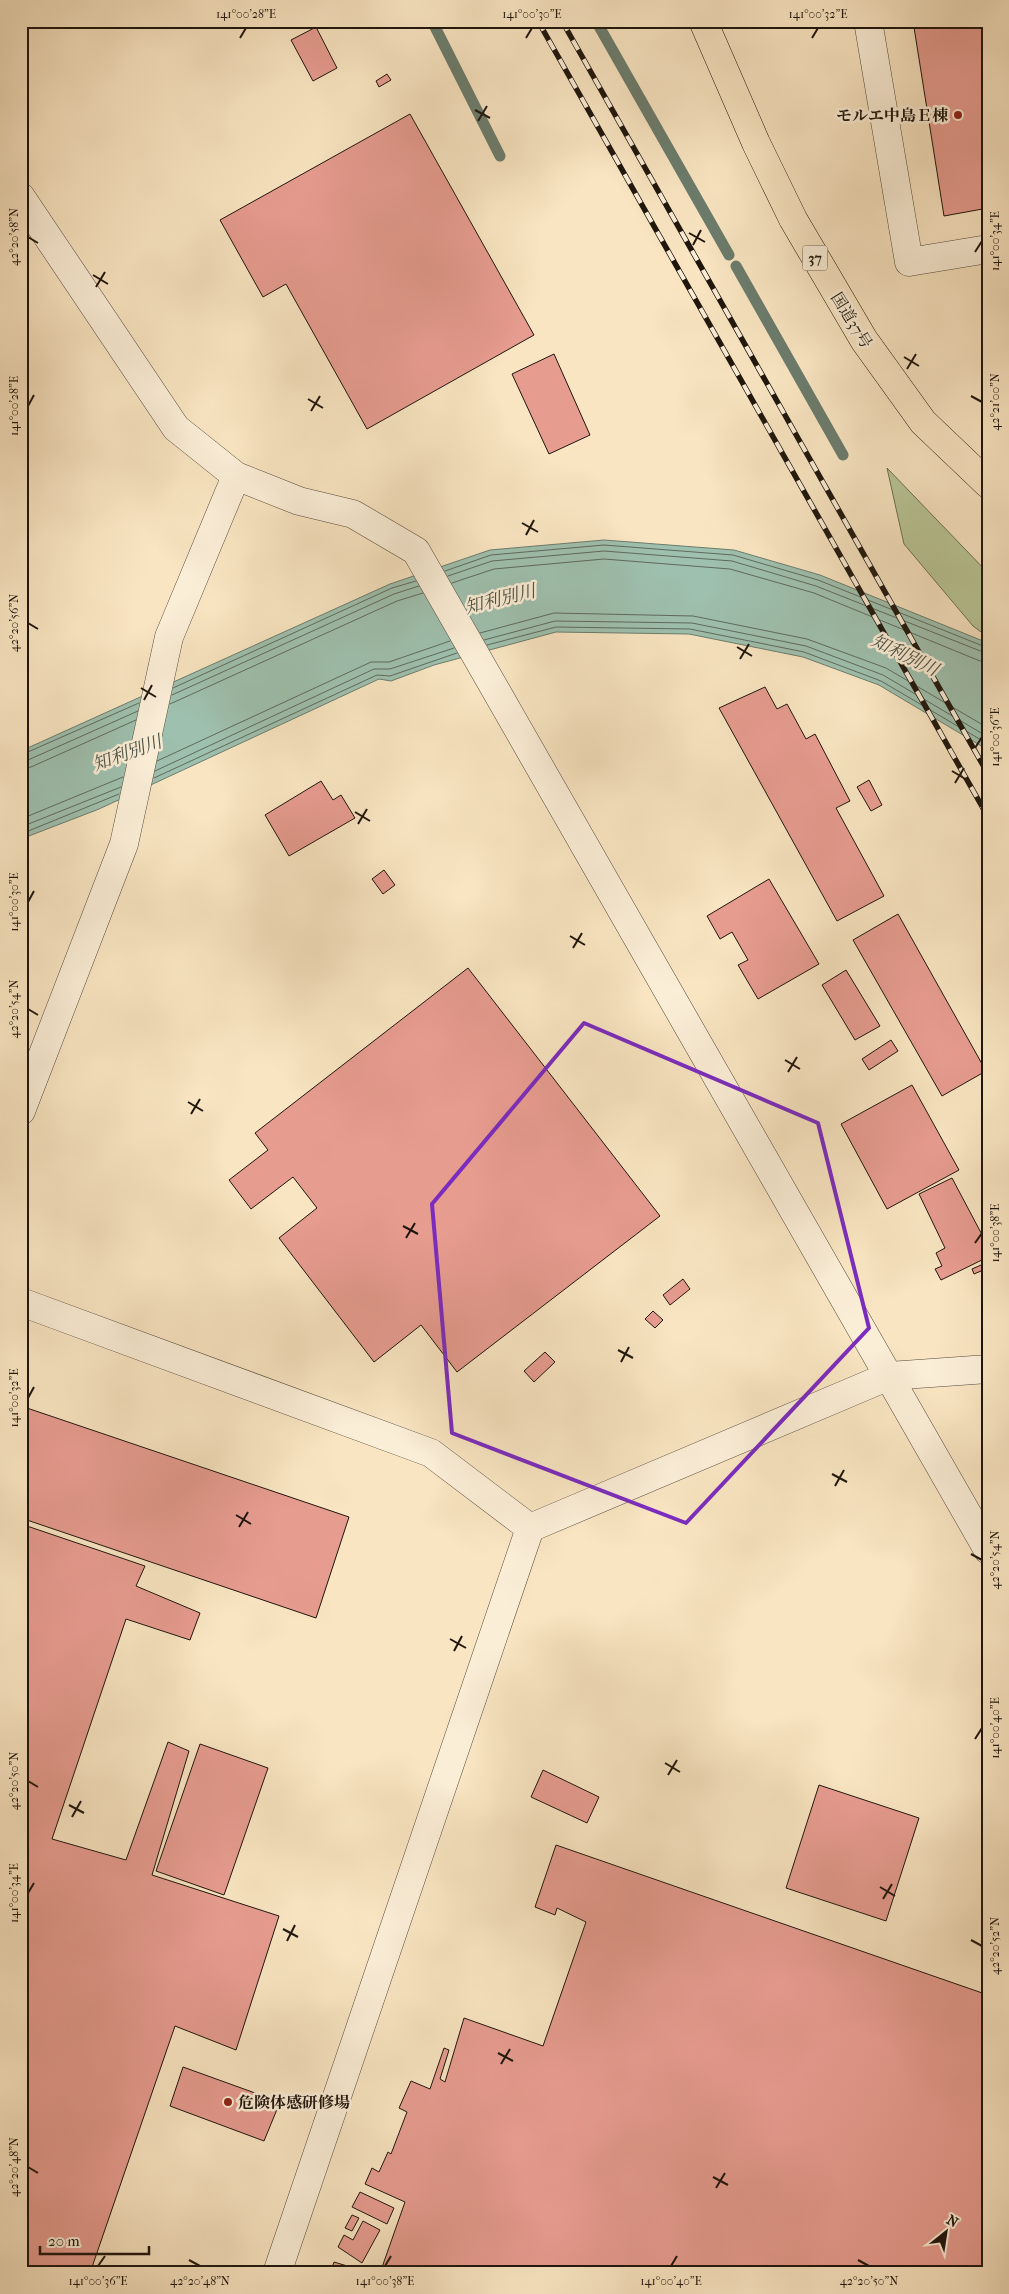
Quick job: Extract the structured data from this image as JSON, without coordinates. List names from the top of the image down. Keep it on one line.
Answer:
{"streets":{"highway":["37","国道37号"]},"water":["知利別川"],"places":["モルエ中島Ｅ棟","危険体感研修場"],"scale_bar":"20 m","north":"top right","coordinates":["141°00'28\"E","141°00'30\"E","141°00'32\"E","42°20'58\"N","141°00'34\"E","42°21'00\"N","42°20'56\"N","141°00'36\"E","42°20'54\"N","141°00'38\"E","141°00'40\"E","42°20'50\"N","42°20'52\"N","42°20'48\"N"]}
